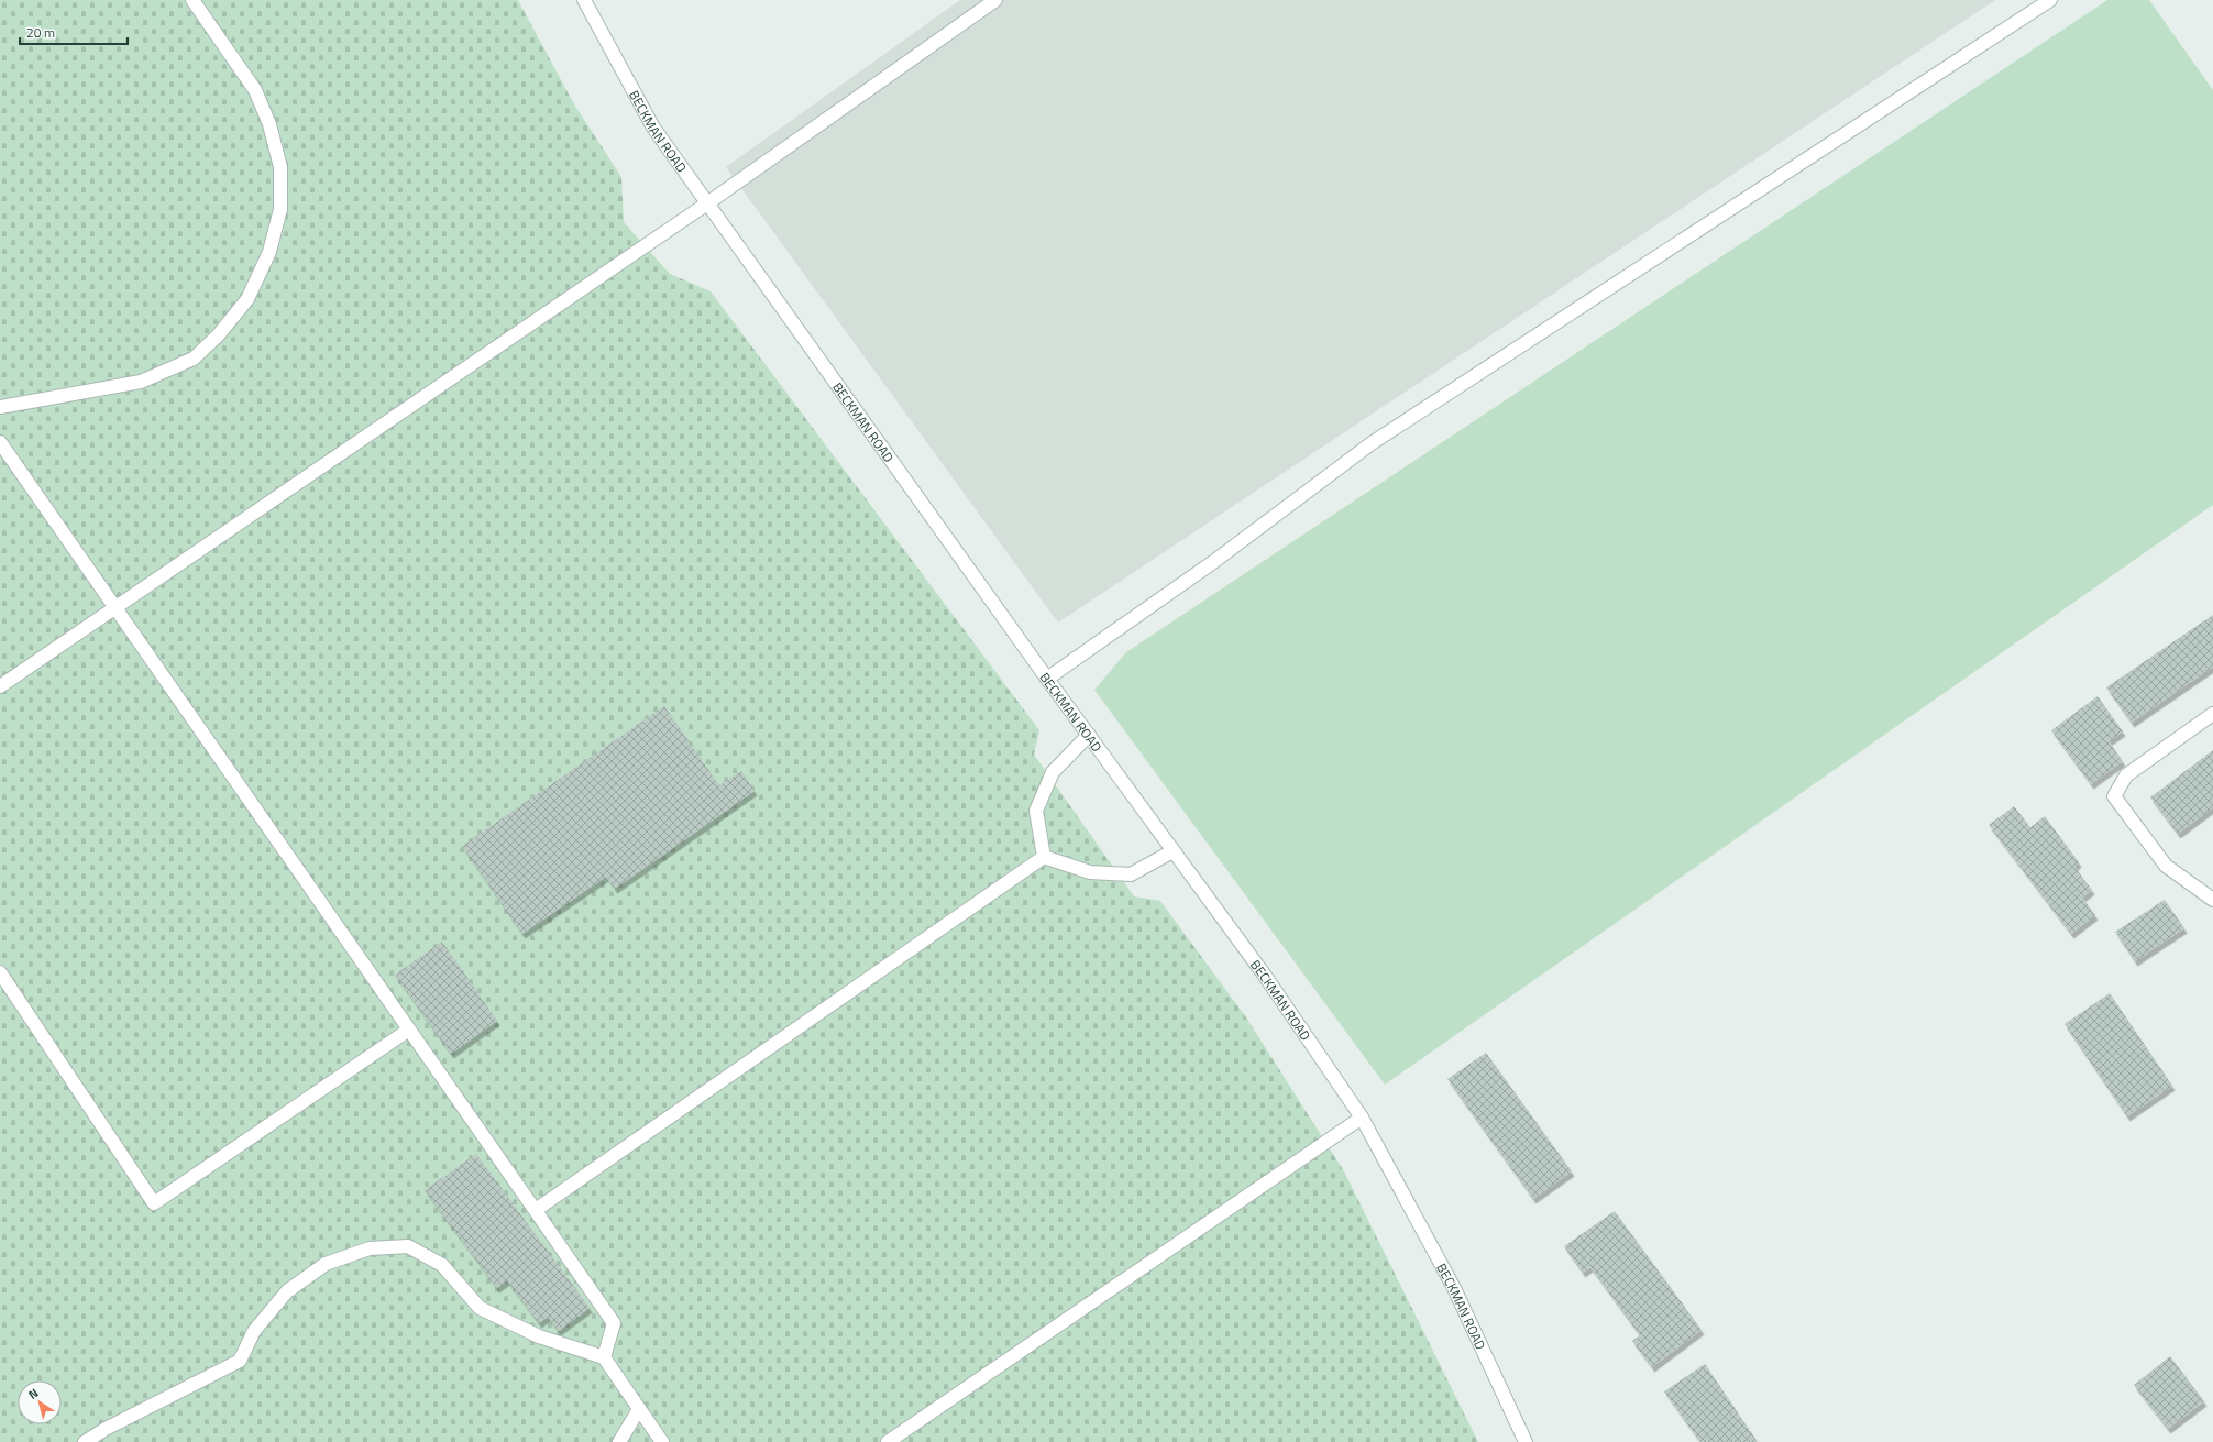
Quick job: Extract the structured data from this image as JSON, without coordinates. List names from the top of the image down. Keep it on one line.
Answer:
{"streets":{"street":["BECKMAN ROAD"]},"scale_bar":"20 m","north":"top left"}
